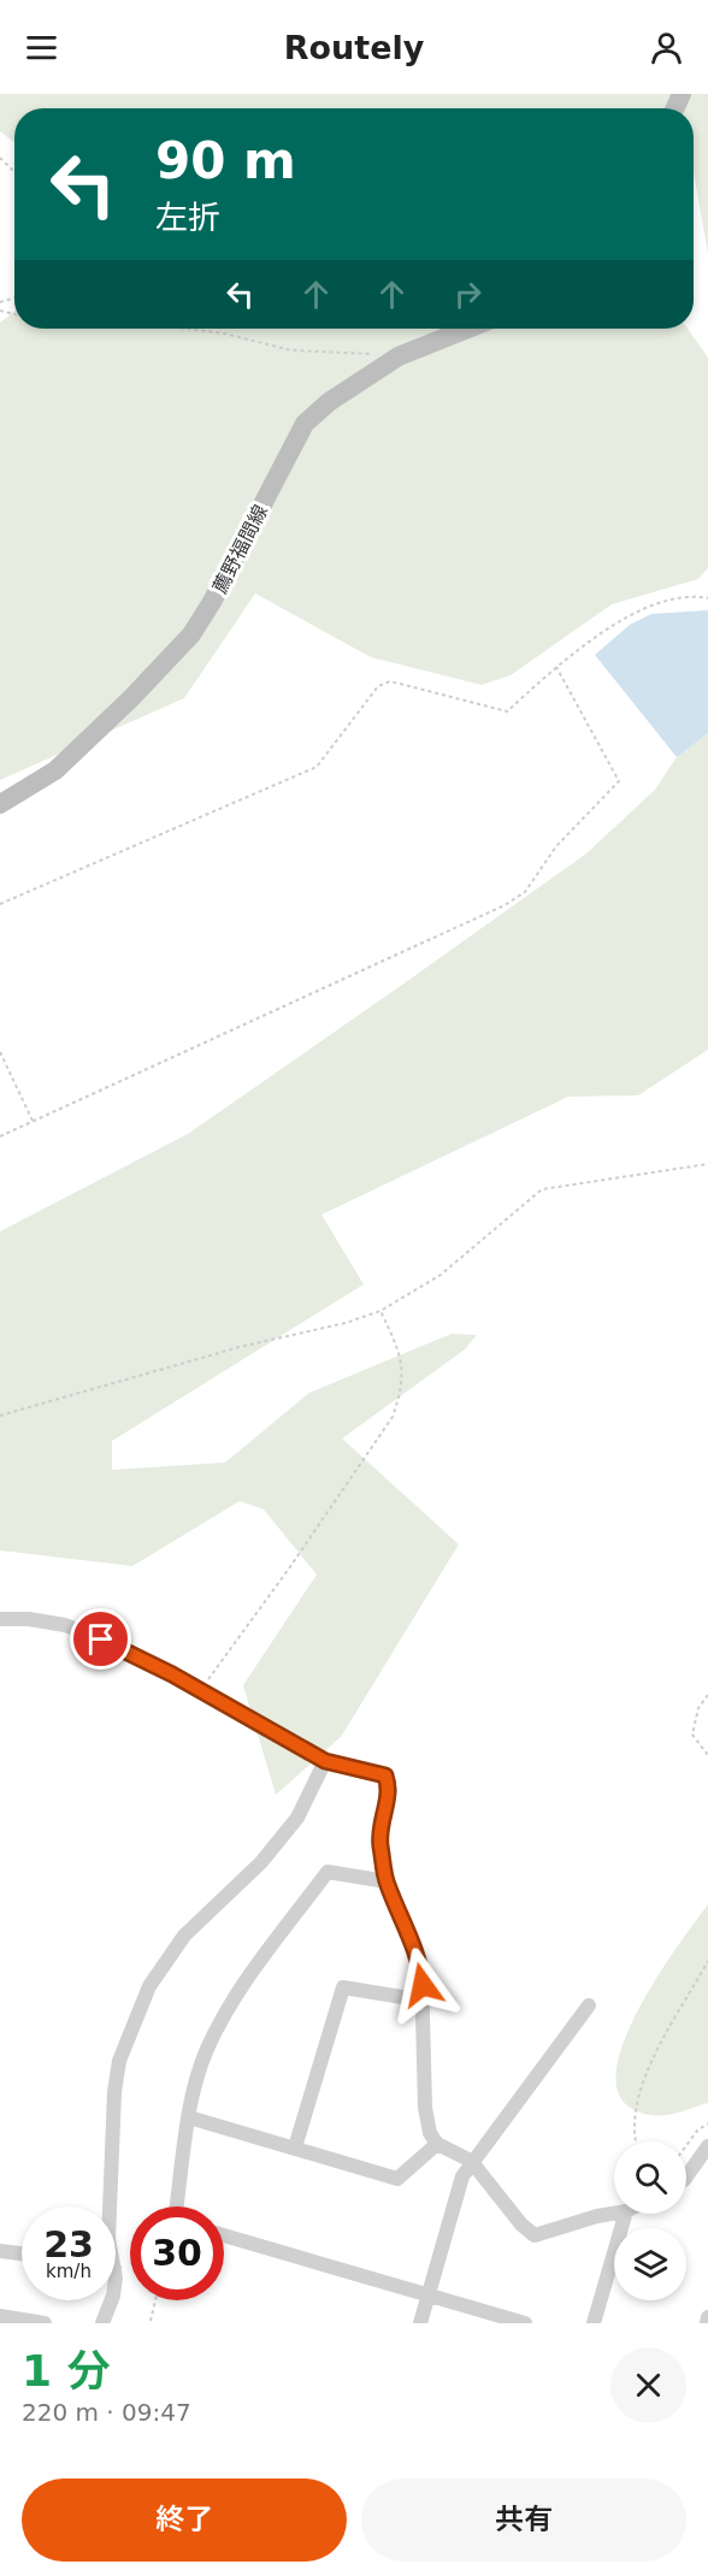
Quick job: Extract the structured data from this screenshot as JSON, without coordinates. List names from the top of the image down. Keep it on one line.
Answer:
{"streets":{"main road":["薦野福間線"]},"page":{"header":"Routely","turn":["90 m","左折"],"speed":"23 km/h","limit":"30","heading":["1 分","220 m · 09:47"],"buttons":["終了","共有"]}}
